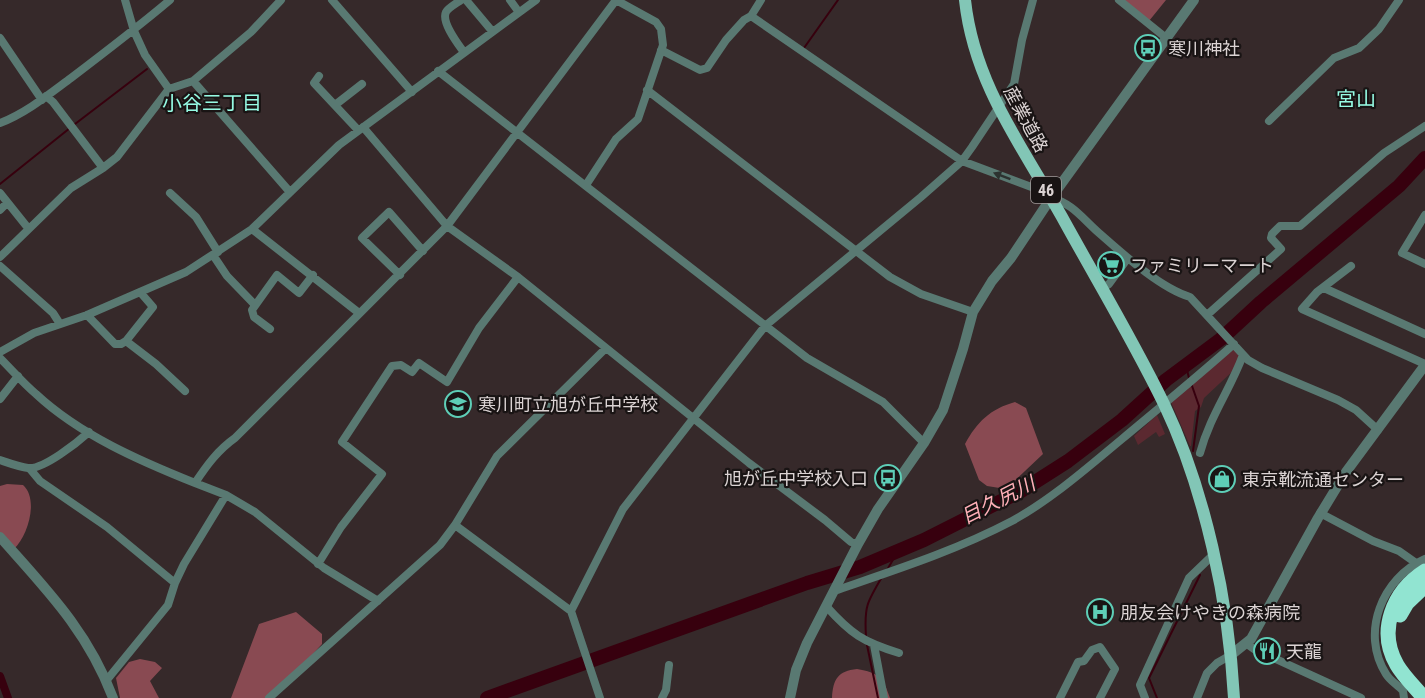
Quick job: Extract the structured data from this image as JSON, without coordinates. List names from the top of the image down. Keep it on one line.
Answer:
{"streets":{"main road":["産業道路","46"]},"crossings":[["産業道路","46"]],"districts":["宮山","小谷三丁目"],"water":["目久尻川"],"places":{"bus stop":["寒川神社","旭が丘中学校入口"],"supermarket":["ファミリーマート"],"school or university":["寒川町立旭が丘中学校"],"shop":["東京靴流通センター"],"hospital":["朋友会けやきの森病院"],"restaurant":["天龍"]}}
